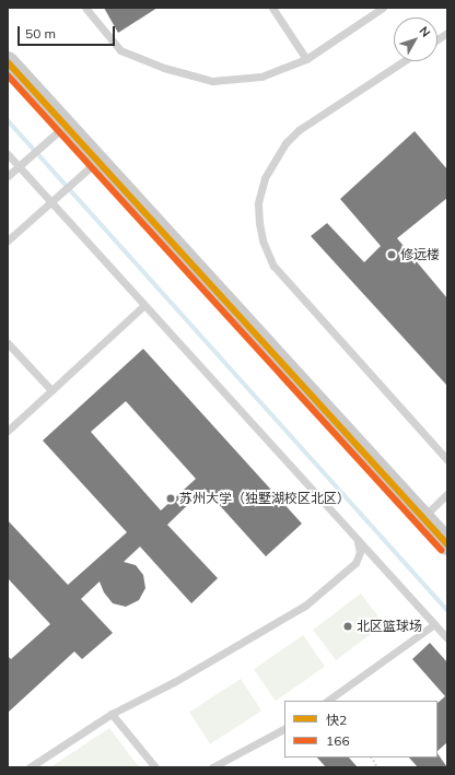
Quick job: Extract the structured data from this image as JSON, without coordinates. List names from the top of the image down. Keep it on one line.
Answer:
{"places":["修远楼","苏州大学（独墅湖校区北区）","北区篮球场"],"lines":["transit line 快2","transit line 166"],"legend":["快2","166"],"scale_bar":"50 m","north":"top right"}
